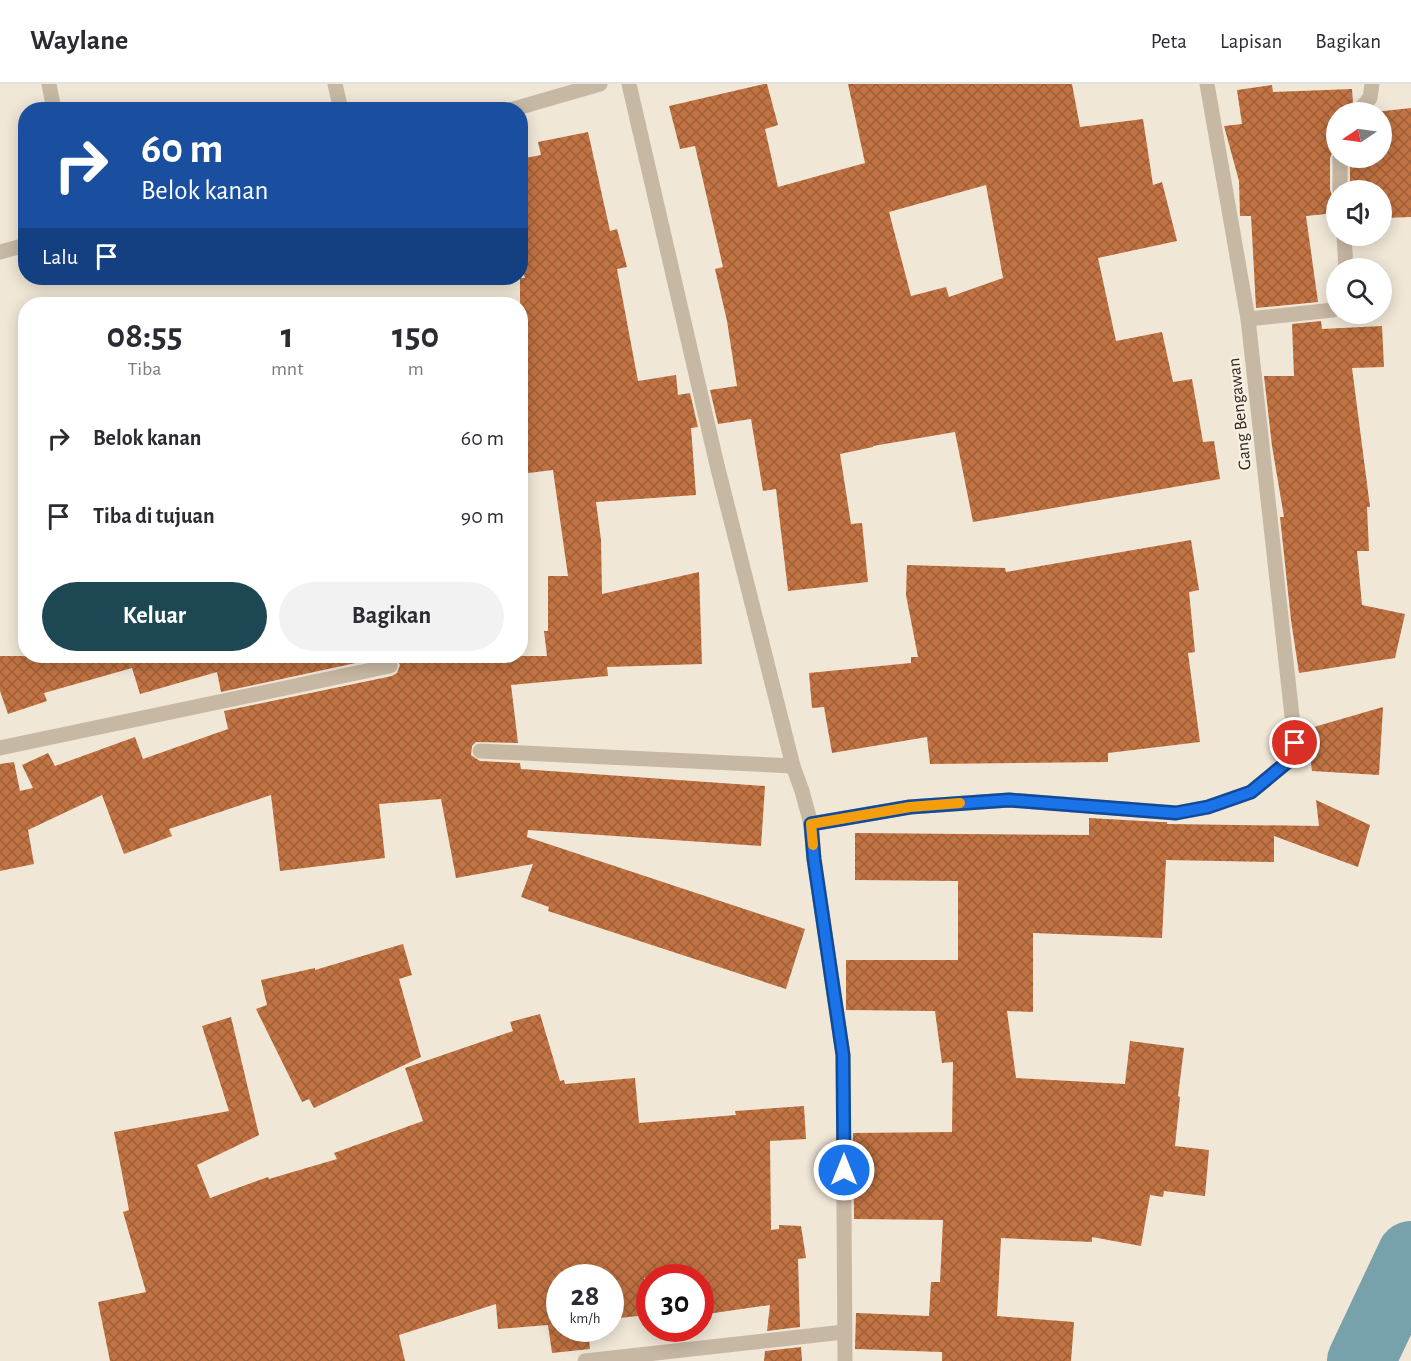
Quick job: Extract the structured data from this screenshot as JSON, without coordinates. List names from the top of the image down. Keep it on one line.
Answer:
{"streets":{"street":["Gang Bengawan"]},"north":"left","page":{"header":"Waylane","nav":["Peta","Lapisan","Bagikan"],"turn":["60 m","Belok kanan"],"then":"Lalu","eta":["08:55","Tiba","1","mnt","150","m"],"list":[{"name":"Belok kanan","value":"60 m"},{"name":"Tiba di tujuan","value":"90 m"}],"buttons":["Keluar","Bagikan"],"speed":"28 km/h","limit":"30"}}
